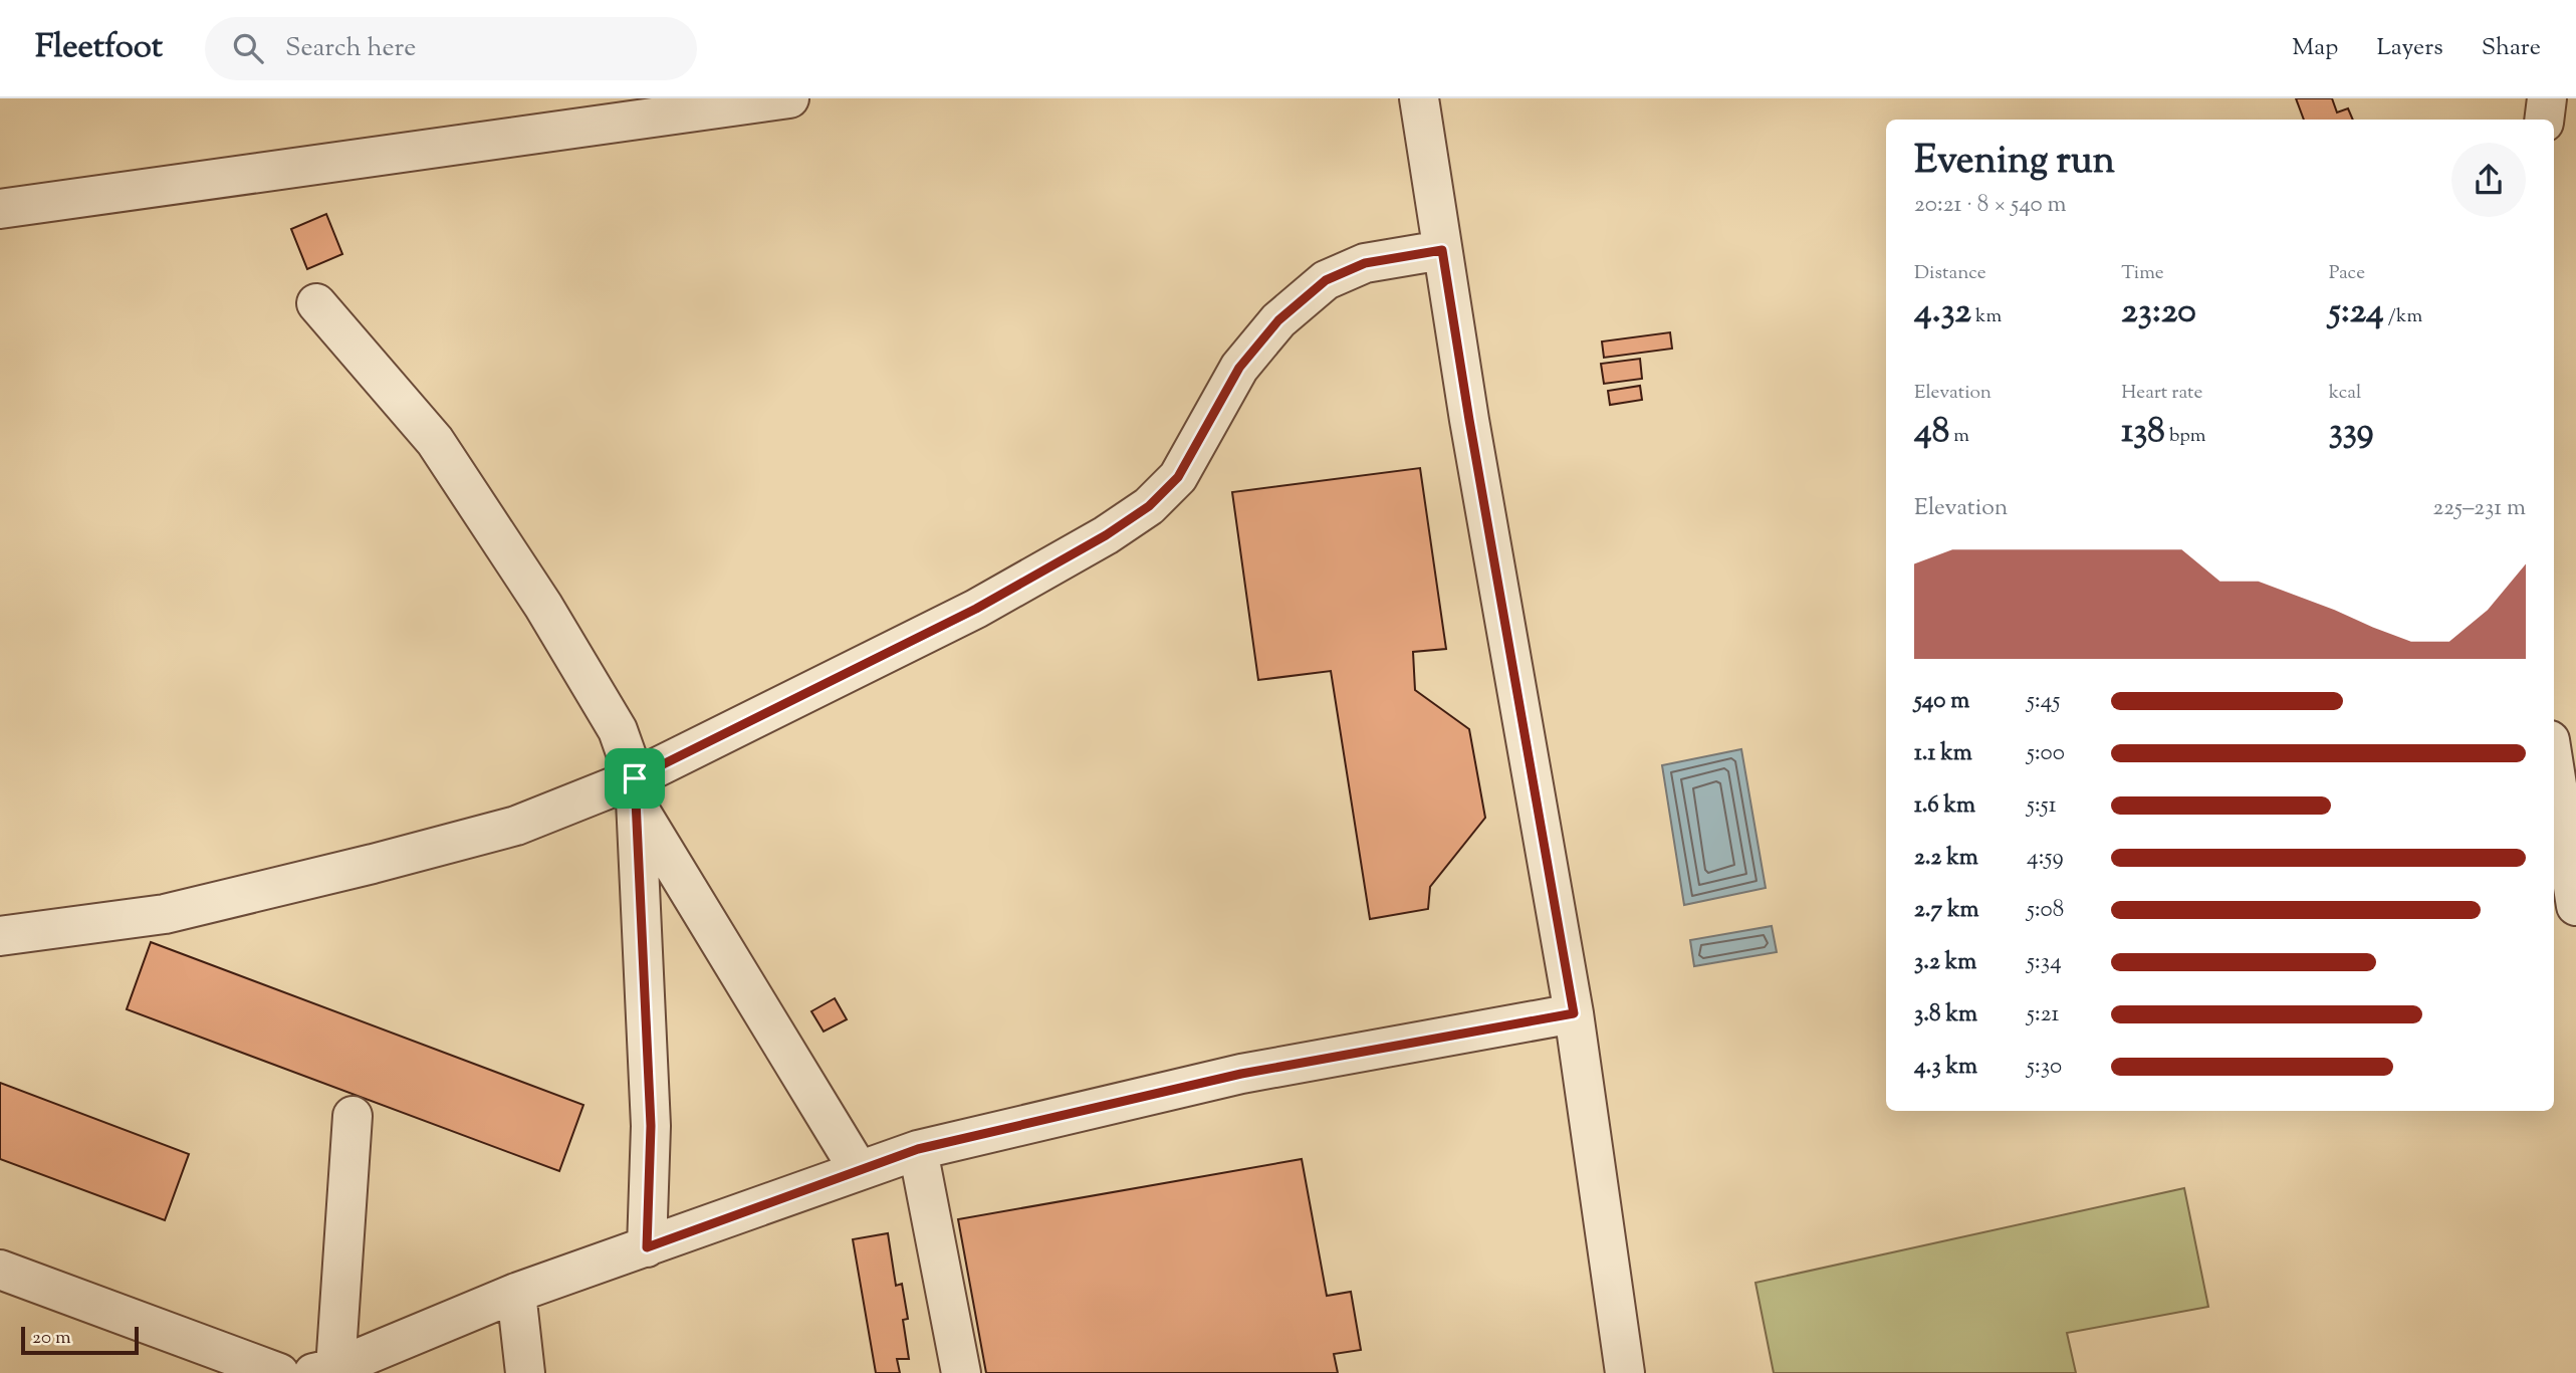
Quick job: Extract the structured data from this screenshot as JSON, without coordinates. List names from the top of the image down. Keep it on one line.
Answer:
{"scale_bar":"20 m","page":{"header":"Fleetfoot","search":"Search here","nav":["Map","Layers","Share"],"heading":["Evening run","20:21 · 8 × 540 m"],"stats":[["Distance","4.32 km"],["Time","23:20"],["Pace","5:24 /km"],["Elevation","48 m"],["Heart rate","138 bpm"],["kcal","339"]],"chart":["Elevation","225–231 m"],"list":[{"name":"540 m","note":"5:45"},{"name":"1.1 km","note":"5:00"},{"name":"1.6 km","note":"5:51"},{"name":"2.2 km","note":"4:59"},{"name":"2.7 km","note":"5:08"},{"name":"3.2 km","note":"5:34"},{"name":"3.8 km","note":"5:21"},{"name":"4.3 km","note":"5:30"}],"scale":"20 m"}}
